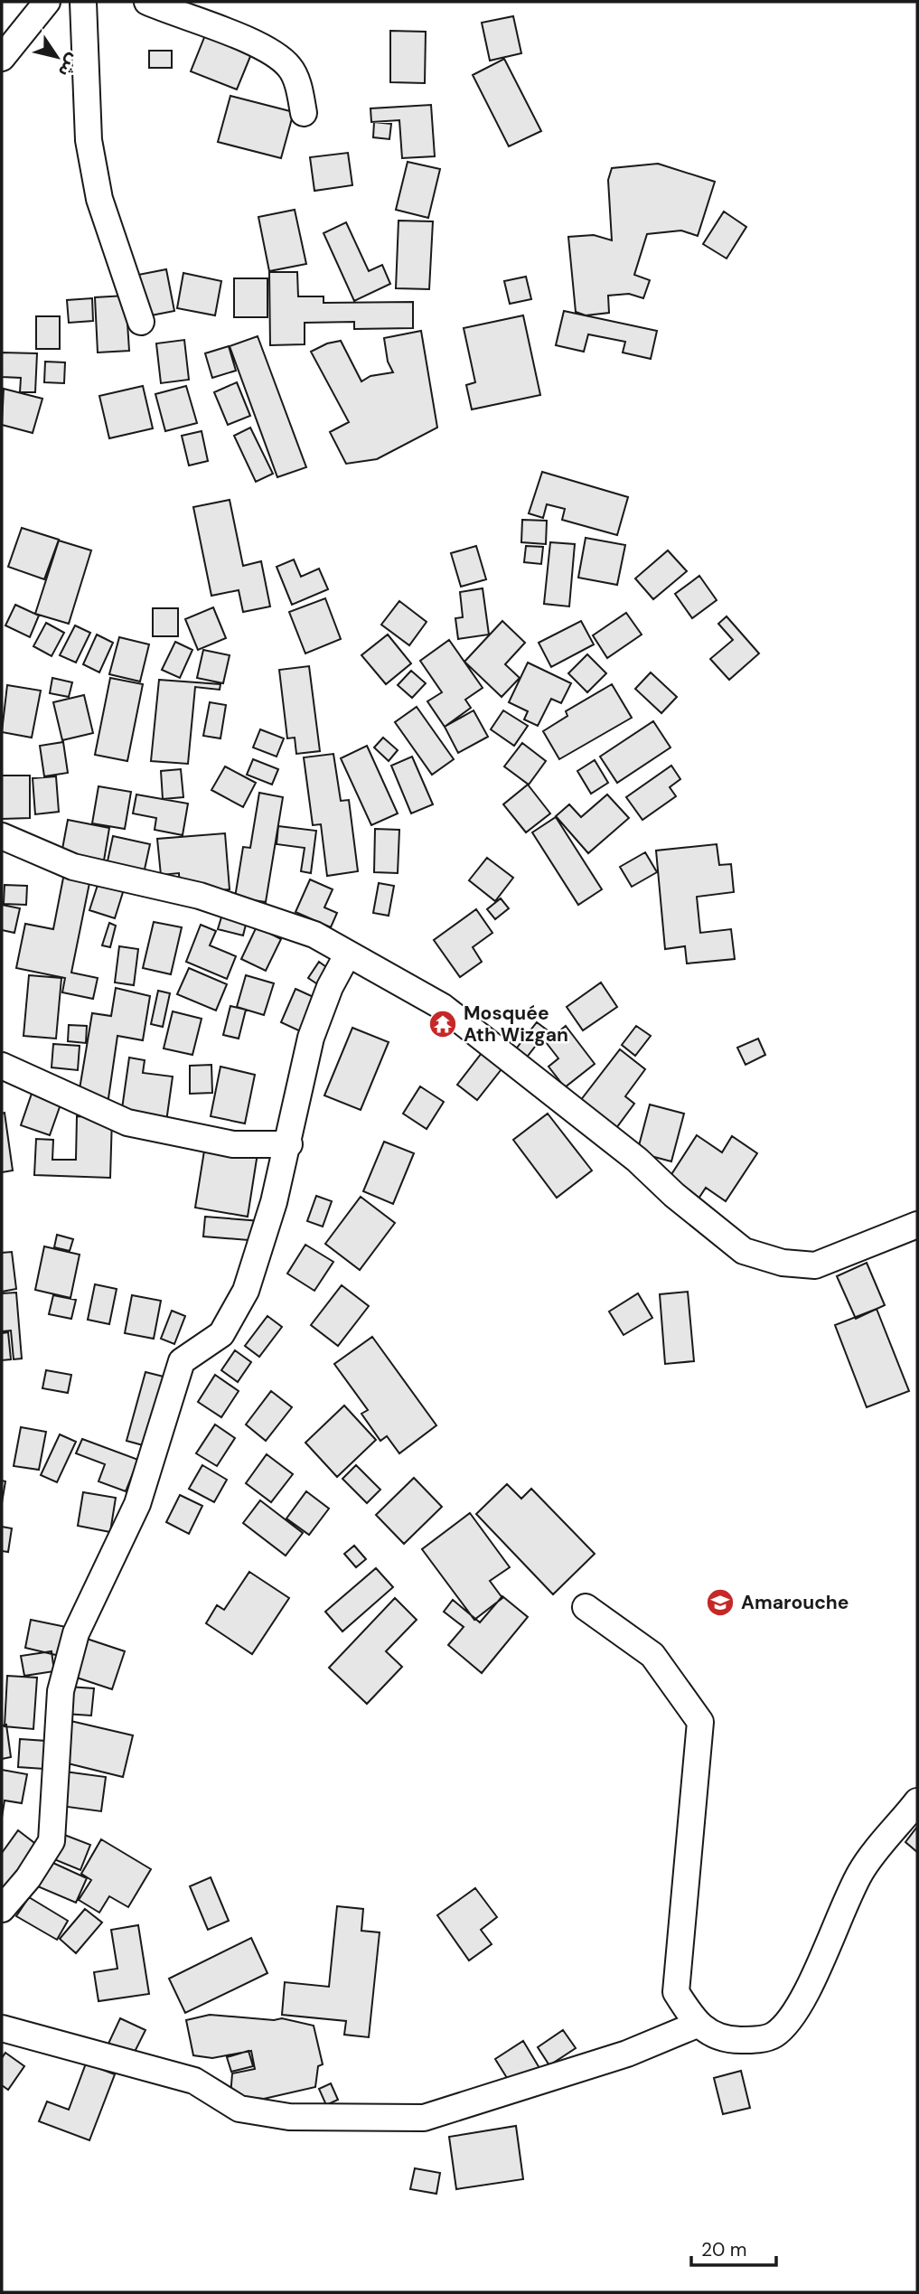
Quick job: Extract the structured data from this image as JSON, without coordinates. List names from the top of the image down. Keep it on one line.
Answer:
{"places":{"temple":["Mosquée Ath Wizgan"],"school or university":["Amarouche"]},"scale_bar":"20 m","north":"bottom right"}
